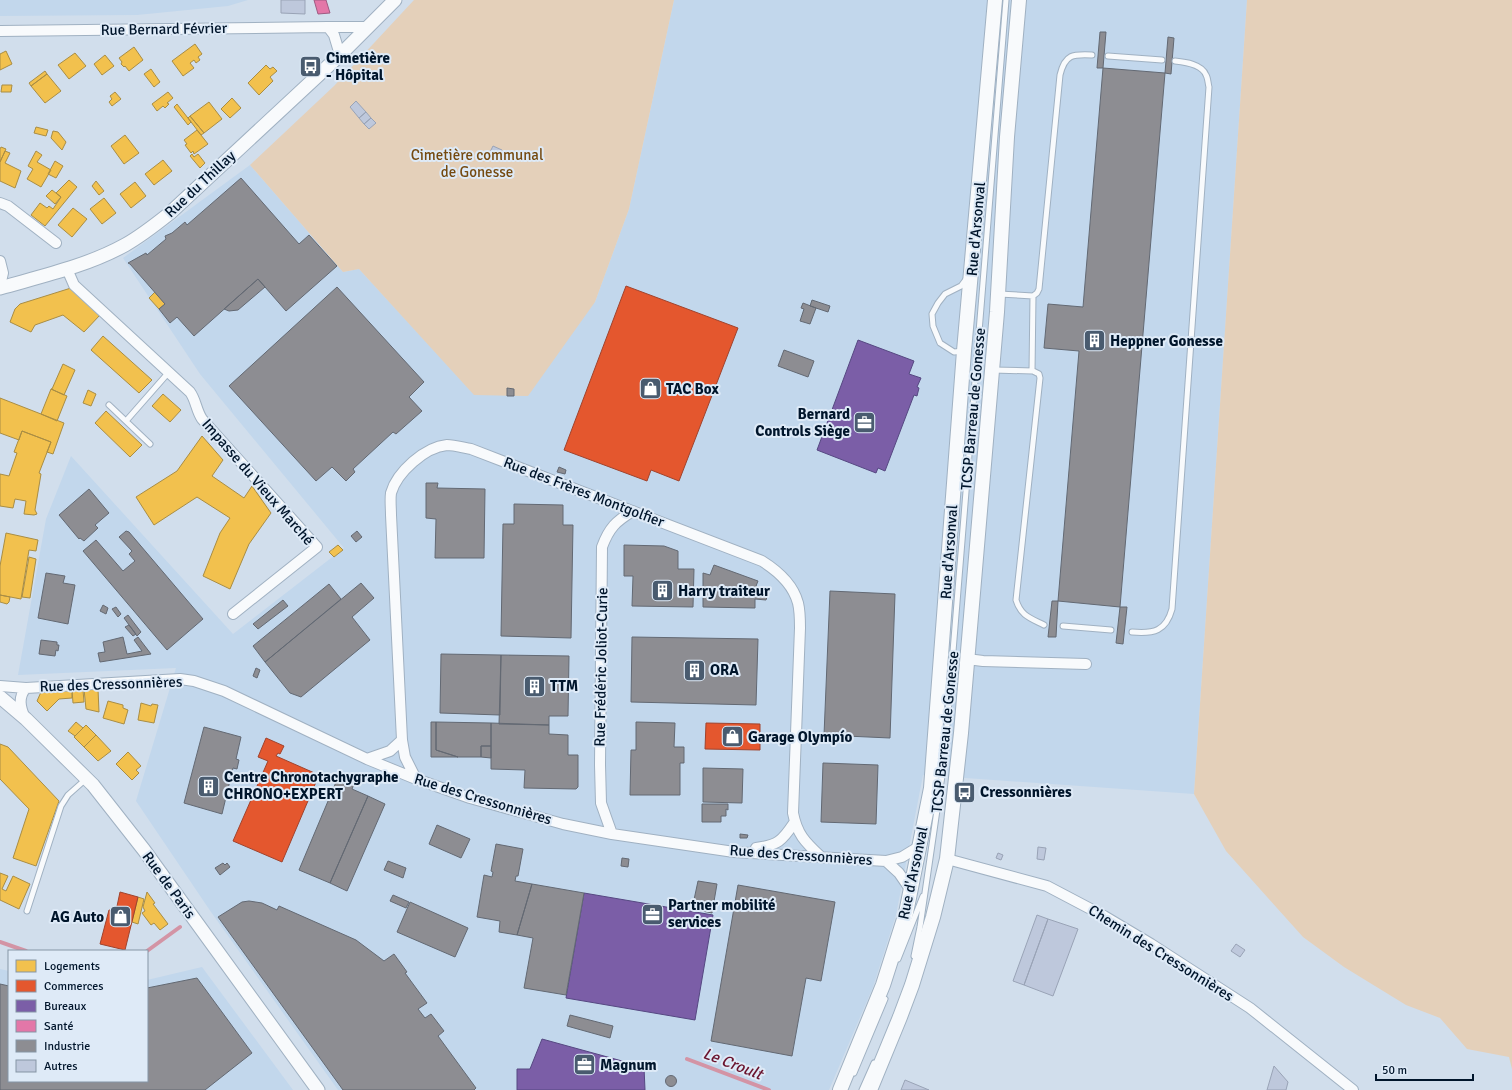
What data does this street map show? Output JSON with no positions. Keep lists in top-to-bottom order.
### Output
{
  "streets": {
    "main road": ["Rue d'Arsonval"],
    "street": [
      "Rue Bernard Février",
      "Rue du Thillay",
      "Impasse du Vieux Marché",
      "Rue des Frères Montgolfier",
      "Rue Frédéric Joliot-Curie",
      "Rue des Cressonnières",
      "Rue de Paris",
      "Chemin des Cressonnières"
    ],
    "lane": ["TCSP Barreau de Gonesse"]
  },
  "crossings": [
    ["Rue Bernard Février", "Rue du Thillay"],
    ["Rue du Thillay", "Impasse du Vieux Marché"],
    ["Rue d'Arsonval", "Rue des Cressonnières"],
    ["Rue d'Arsonval", "Chemin des Cressonnières"],
    ["Rue des Frères Montgolfier", "Rue Frédéric Joliot-Curie"],
    ["Rue des Frères Montgolfier", "Rue des Cressonnières"],
    ["Rue Frédéric Joliot-Curie", "Rue des Cressonnières"],
    ["Rue des Cressonnières", "Rue de Paris"]
  ],
  "water": ["Le Croult"],
  "parks": ["Cimetière communal de Gonesse"],
  "places": {
    "bus stop": ["Cimetière - Hôpital", "Cressonnières"],
    "building": [
      "Heppner Gonesse",
      "Harry traiteur",
      "ORA",
      "TTM",
      "Centre Chronotachygraphe CHRONO+EXPERT"
    ],
    "shop": ["TAC Box", "Garage Olympío", "AG Auto"],
    "office": ["Bernard Controls Siège", "Partner mobilité services", "Magnum"]
  },
  "legend": [
    "Logements",
    "Commerces",
    "Bureaux",
    "Santé",
    "Industrie",
    "Autres"
  ],
  "scale_bar": "50 m"
}
